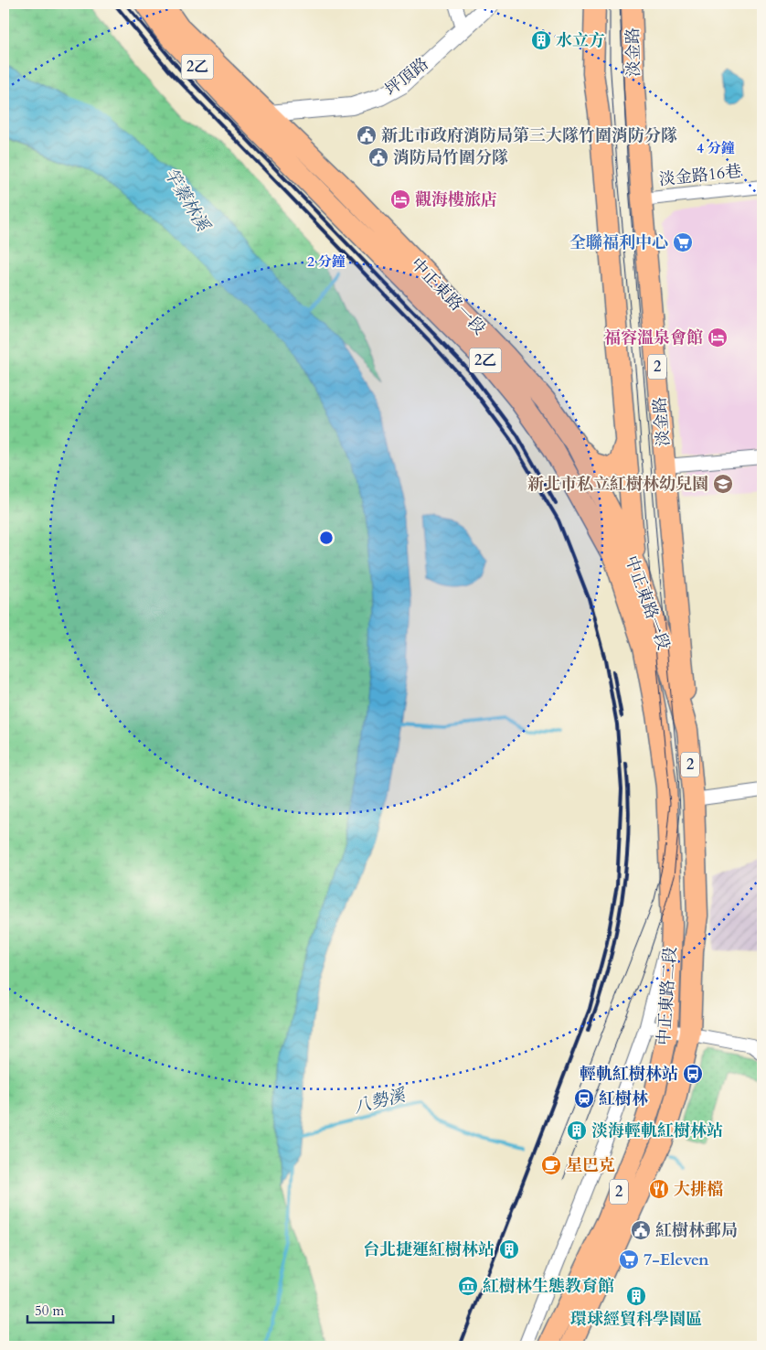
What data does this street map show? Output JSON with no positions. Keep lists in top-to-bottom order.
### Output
{
  "streets": {
    "main road": [
      "淡金路",
      "2乙",
      "中正東路一段",
      "2",
      "中正東路二段"
    ],
    "street": ["坪頂路", "淡金路16巷"]
  },
  "crossings": [
    ["淡金路", "淡金路16巷"],
    ["淡金路", "中正東路一段"],
    ["坪頂路", "中正東路一段"],
    ["中正東路一段", "2"],
    ["中正東路一段", "中正東路二段"]
  ],
  "water": ["竿蓁林溪", "八勢溪"],
  "places": {
    "building": [
      "水立方",
      "淡海輕軌紅樹林站",
      "台北捷運紅樹林站",
      "環球經貿科學園區"
    ],
    "public building": ["新北市政府消防局第三大隊竹圍消防分隊", "消防局竹圍分隊", "紅樹林郵局"],
    "hotel": ["觀海樓旅店", "福容溫泉會館"],
    "supermarket": ["全聯福利中心", "7-Eleven"],
    "school or university": ["新北市私立紅樹林幼兒園"],
    "bus stop": ["輕軌紅樹林站"],
    "station": ["紅樹林"],
    "cafe": ["星巴克"],
    "restaurant": ["大排檔"],
    "museum": ["紅樹林生態教育館"]
  },
  "scale_bar": "50 m",
  "rings": ["4 分鐘", "2 分鐘"]
}
